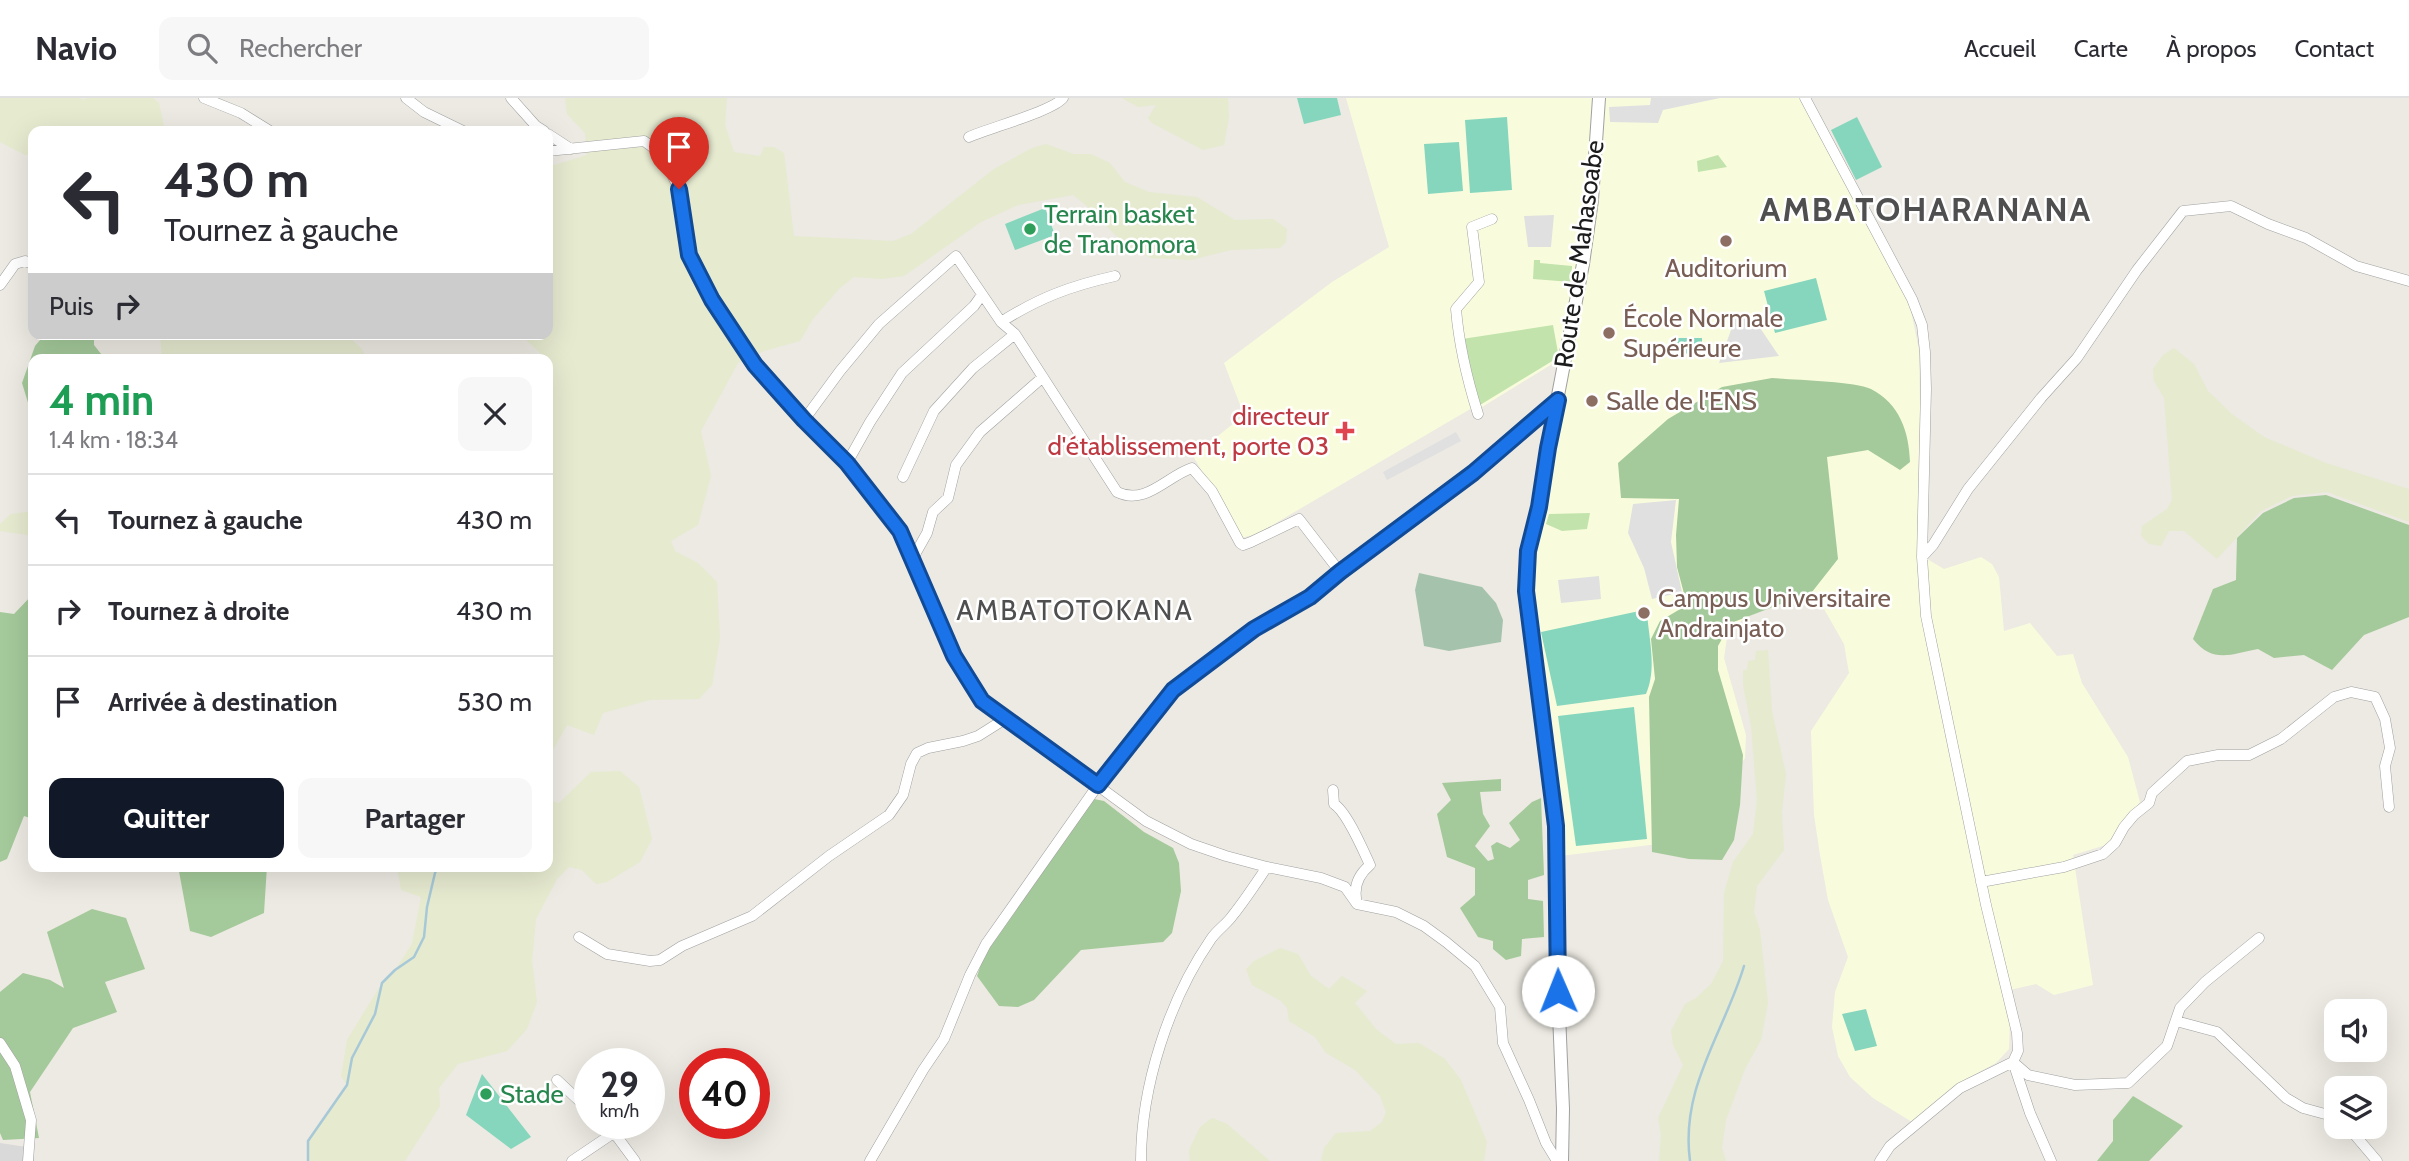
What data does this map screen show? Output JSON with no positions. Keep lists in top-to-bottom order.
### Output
{
  "streets": {
    "street": ["Route de Mahasoabe"]
  },
  "districts": ["AMBATOHARANANA", "AMBATOTOKANA"],
  "places": {
    "other": [
      "Terrain basket de Tranomora",
      "Auditorium",
      "École Normale Supérieure",
      "Salle de l'ENS",
      "Campus Universitaire Andrainjato",
      "Stade"
    ],
    "health": ["directeur d'établissement, porte 03"]
  },
  "page": {
    "header": "Navio",
    "search": "Rechercher",
    "nav": [
      "Accueil",
      "Carte",
      "À propos",
      "Contact"
    ],
    "turn": ["430 m", "Tournez à gauche"],
    "then": "Puis",
    "heading": ["4 min", "1.4 km · 18:34"],
    "list": [
      {
        "name": "Tournez à gauche",
        "value": "430 m"
      },
      {
        "name": "Tournez à droite",
        "value": "430 m"
      },
      {
        "name": "Arrivée à destination",
        "value": "530 m"
      }
    ],
    "buttons": ["Quitter", "Partager"],
    "speed": "29 km/h",
    "limit": "40"
  }
}
